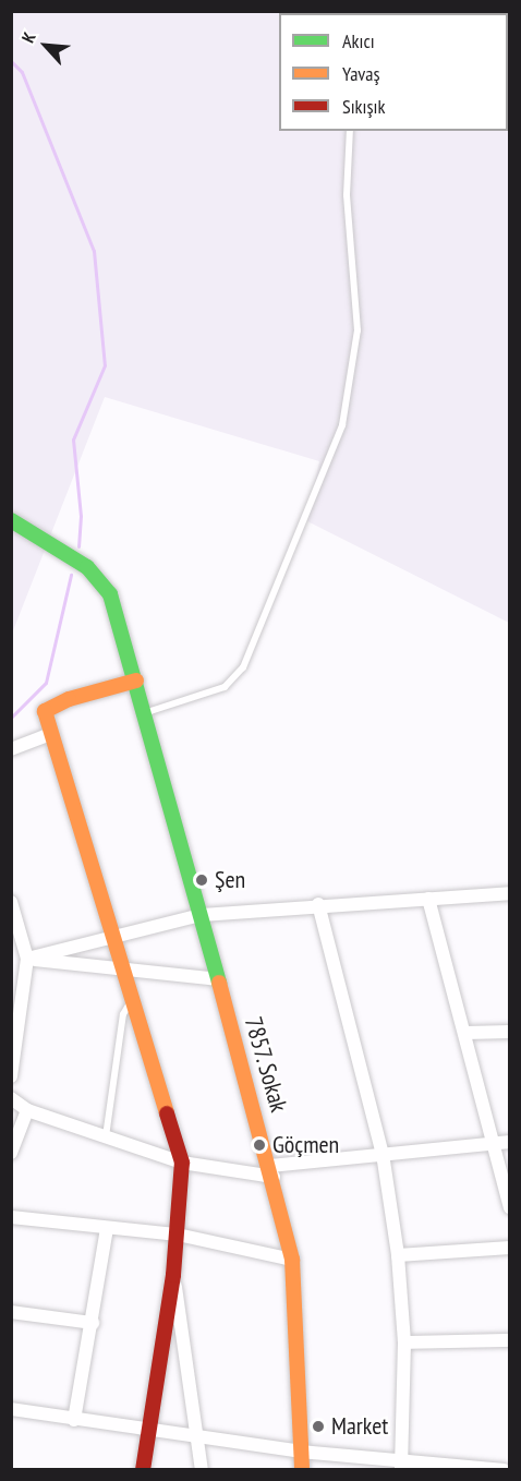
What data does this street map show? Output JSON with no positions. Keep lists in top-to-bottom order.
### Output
{
  "streets": {
    "street": ["7857. Sokak"]
  },
  "places": ["Şen", "Göçmen", "Market"],
  "legend": ["Akıcı", "Yavaş", "Sıkışık"],
  "north": "top left"
}
